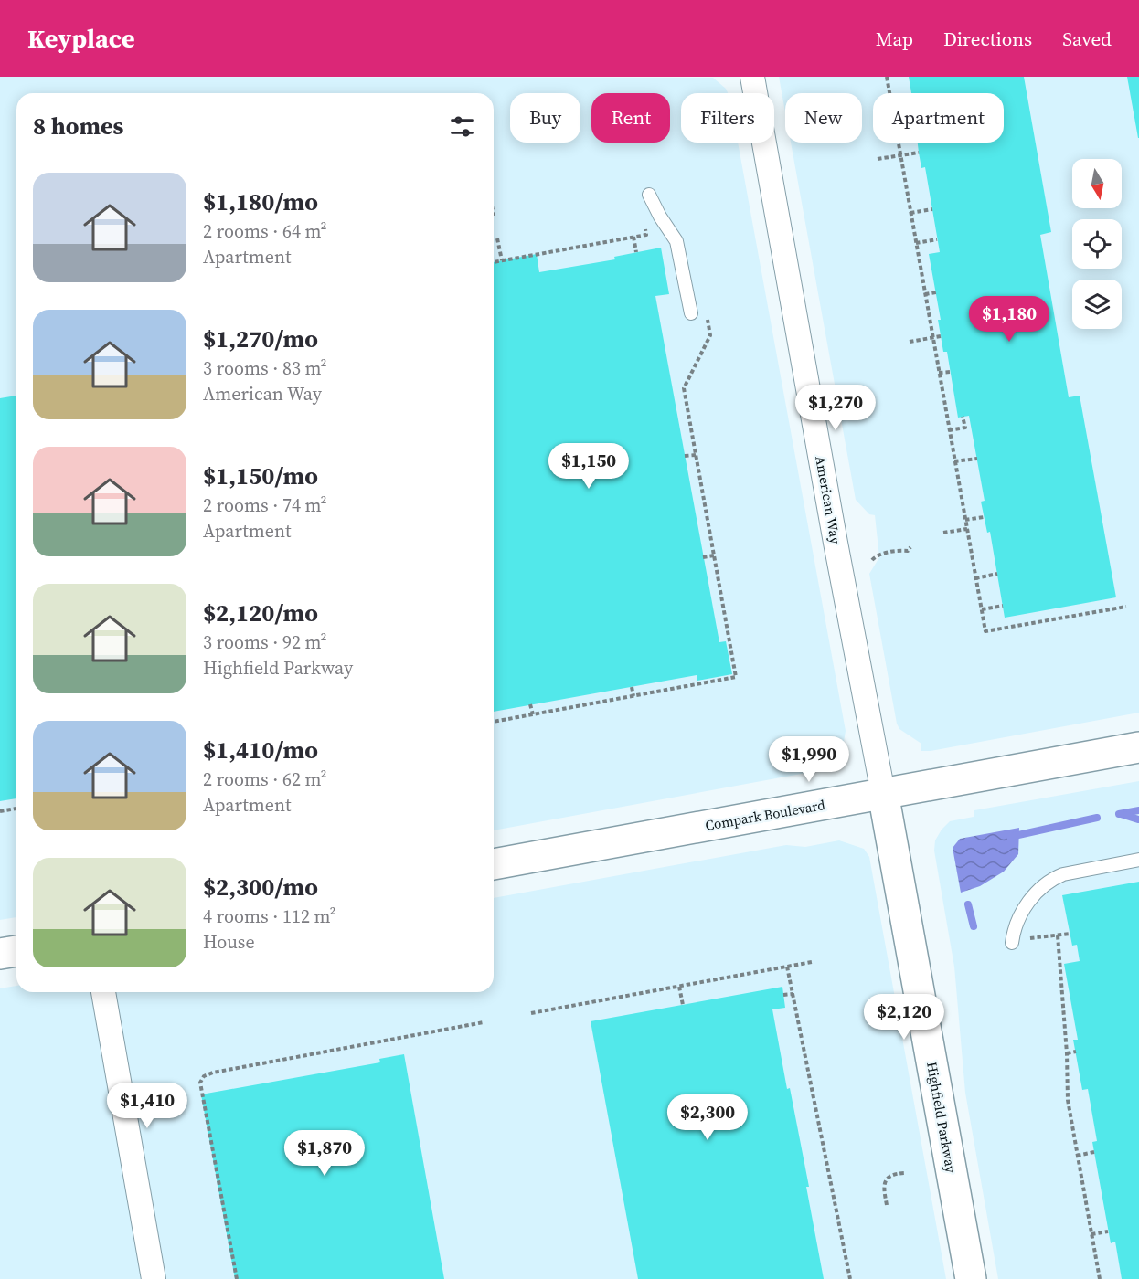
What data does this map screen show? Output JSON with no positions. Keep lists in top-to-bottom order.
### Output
{
  "streets": {
    "street": ["American Way", "Compark Boulevard", "Highfield Parkway"]
  },
  "crossings": [
    ["American Way", "Compark Boulevard"],
    ["American Way", "Highfield Parkway"],
    ["Compark Boulevard", "Highfield Parkway"]
  ],
  "north": "bottom",
  "page": {
    "header": "Keyplace",
    "nav": ["Map", "Directions", "Saved"],
    "chip": [
      "Buy",
      "Rent",
      "Filters",
      "New",
      "Apartment"
    ],
    "heading": "8 homes",
    "list": [
      {
        "name": "$1,180/mo",
        "note": "2 rooms · 64 m² · Apartment"
      },
      {
        "name": "$1,270/mo",
        "note": "3 rooms · 83 m² · American Way"
      },
      {
        "name": "$1,150/mo",
        "note": "2 rooms · 74 m² · Apartment"
      },
      {
        "name": "$2,120/mo",
        "note": "3 rooms · 92 m² · Highfield Parkway"
      },
      {
        "name": "$1,410/mo",
        "note": "2 rooms · 62 m² · Apartment"
      },
      {
        "name": "$2,300/mo",
        "note": "4 rooms · 112 m² · House"
      }
    ],
    "price": [
      "$1,180",
      "$1,270",
      "$1,150",
      "$1,990",
      "$2,120",
      "$1,410",
      "$2,300",
      "$1,870"
    ]
  }
}
